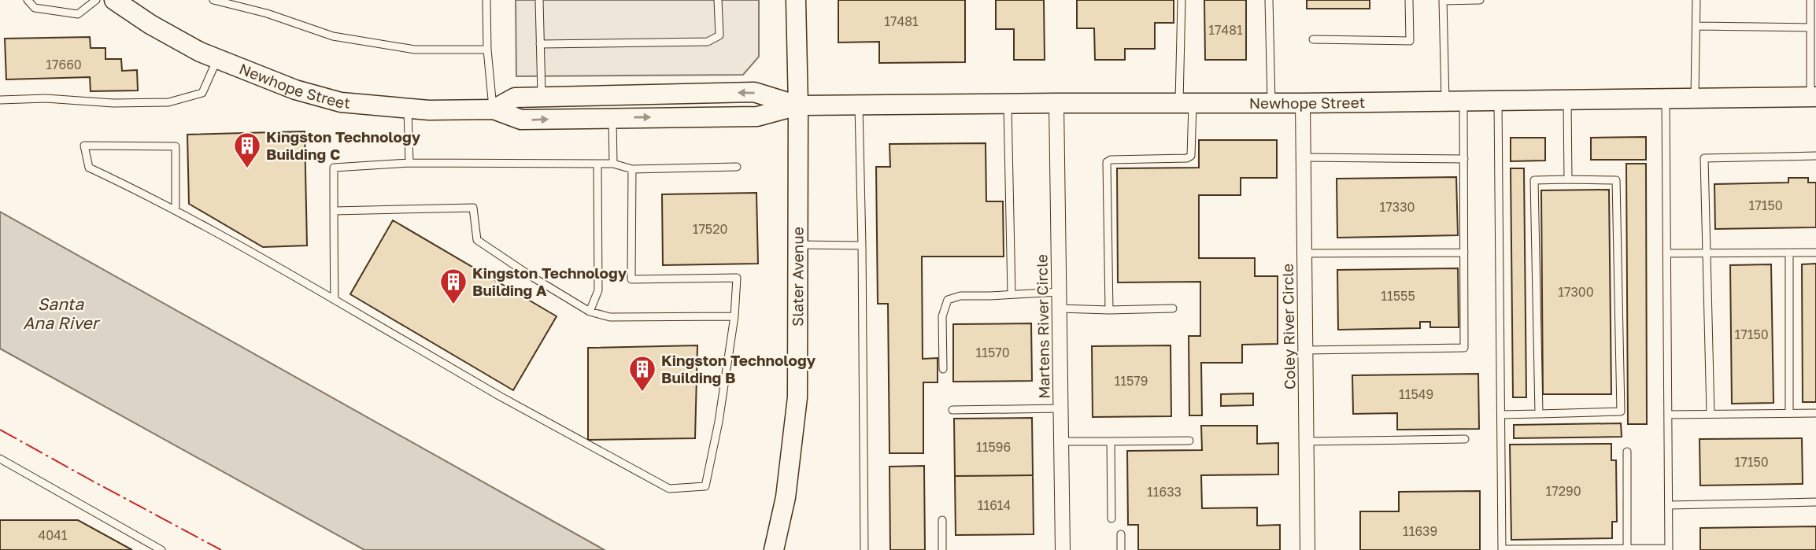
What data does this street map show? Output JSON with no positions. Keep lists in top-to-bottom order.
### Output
{
  "streets": {
    "street": [
      "Newhope Street",
      "Slater Avenue",
      "Martens River Circle",
      "Coley River Circle"
    ]
  },
  "crossings": [
    ["Newhope Street", "Slater Avenue"],
    ["Newhope Street", "Martens River Circle"],
    ["Newhope Street", "Coley River Circle"]
  ],
  "water": ["Santa Ana River"],
  "places": {
    "building": ["Kingston Technology Building C", "Kingston Technology Building A", "Kingston Technology Building B"]
  },
  "house_numbers": [
    "17481",
    "17481",
    "17660",
    "17150",
    "17330",
    "17520",
    "17300",
    "11555",
    "17150",
    "11570",
    "11579",
    "11549",
    "11596",
    "17150",
    "17290",
    "11633",
    "11614",
    "11639",
    "4041"
  ]
}
